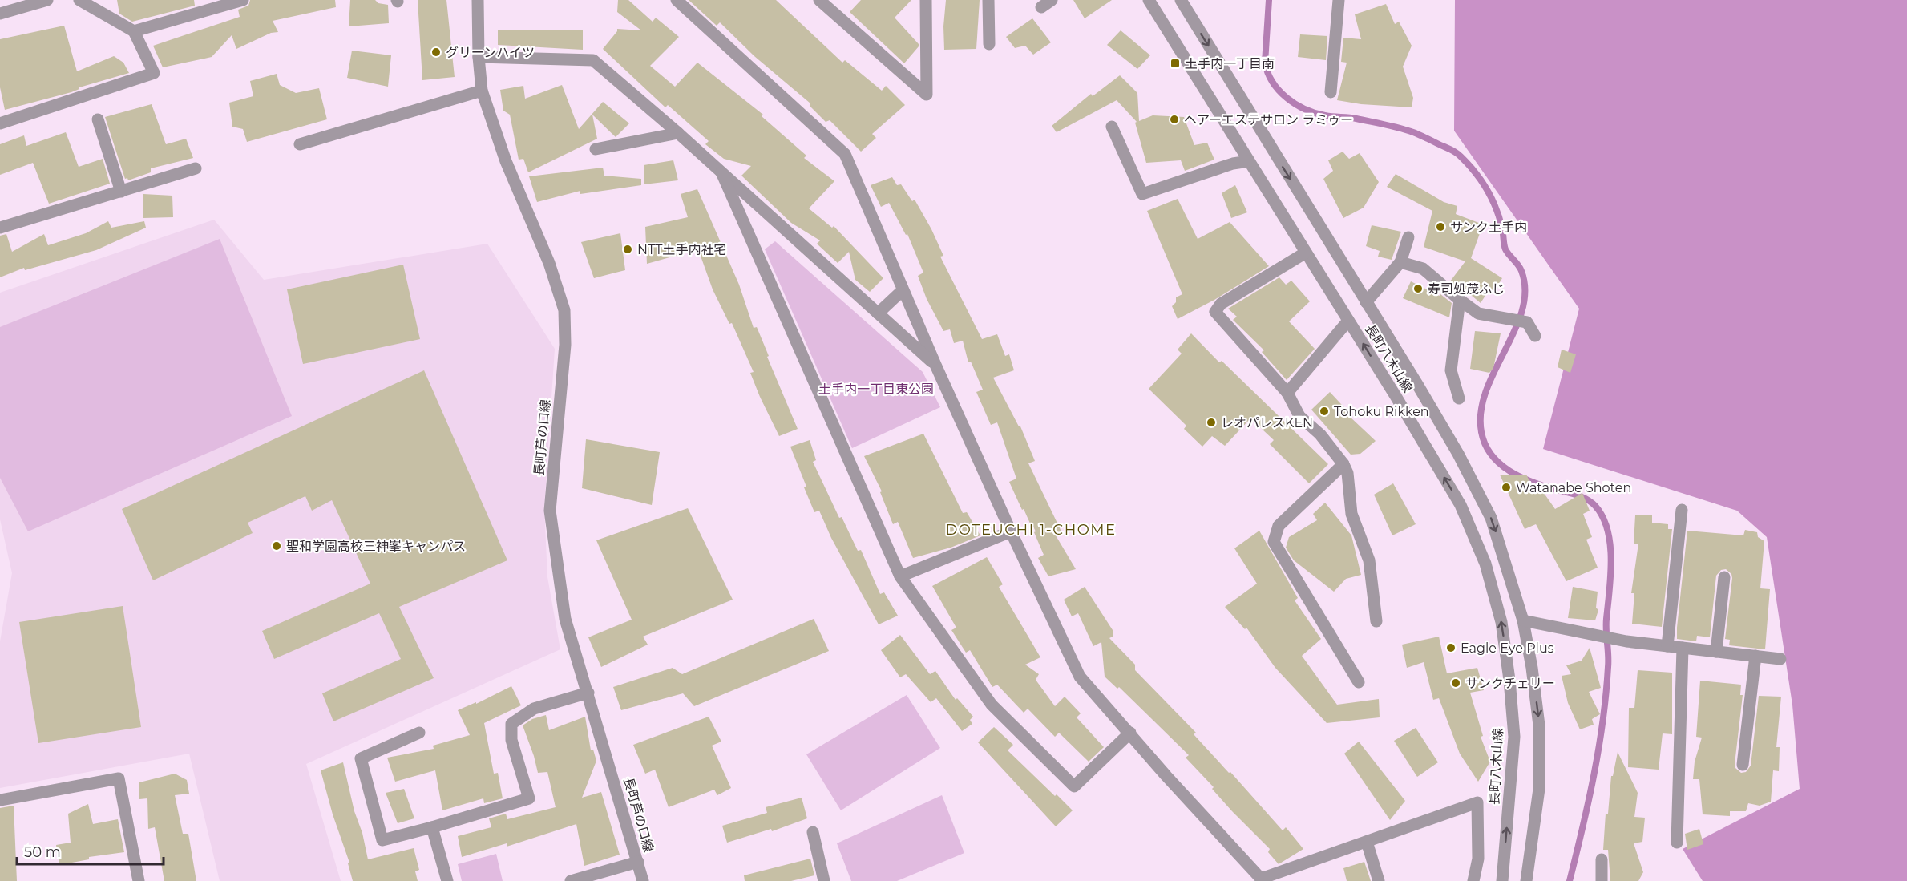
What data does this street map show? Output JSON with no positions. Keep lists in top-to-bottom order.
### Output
{
  "streets": {
    "street": ["長町八木山線", "長町芦の口線"]
  },
  "districts": ["DOTEUCHI 1-CHOME"],
  "parks": ["土手内一丁目東公園"],
  "places": {
    "other": [
      "グリーンハイツ",
      "ヘアーエステサロン ラミゥー",
      "サンク土手内",
      "NTT土手内社宅",
      "寿司処茂ふじ",
      "Tohoku Rikken",
      "レオパレスKEN",
      "Watanabe Shōten",
      "聖和学園高校三神峯キャンパス",
      "Eagle Eye Plus",
      "サンクチェリー"
    ],
    "transit": ["土手内一丁目南"]
  },
  "scale_bar": "50 m"
}
